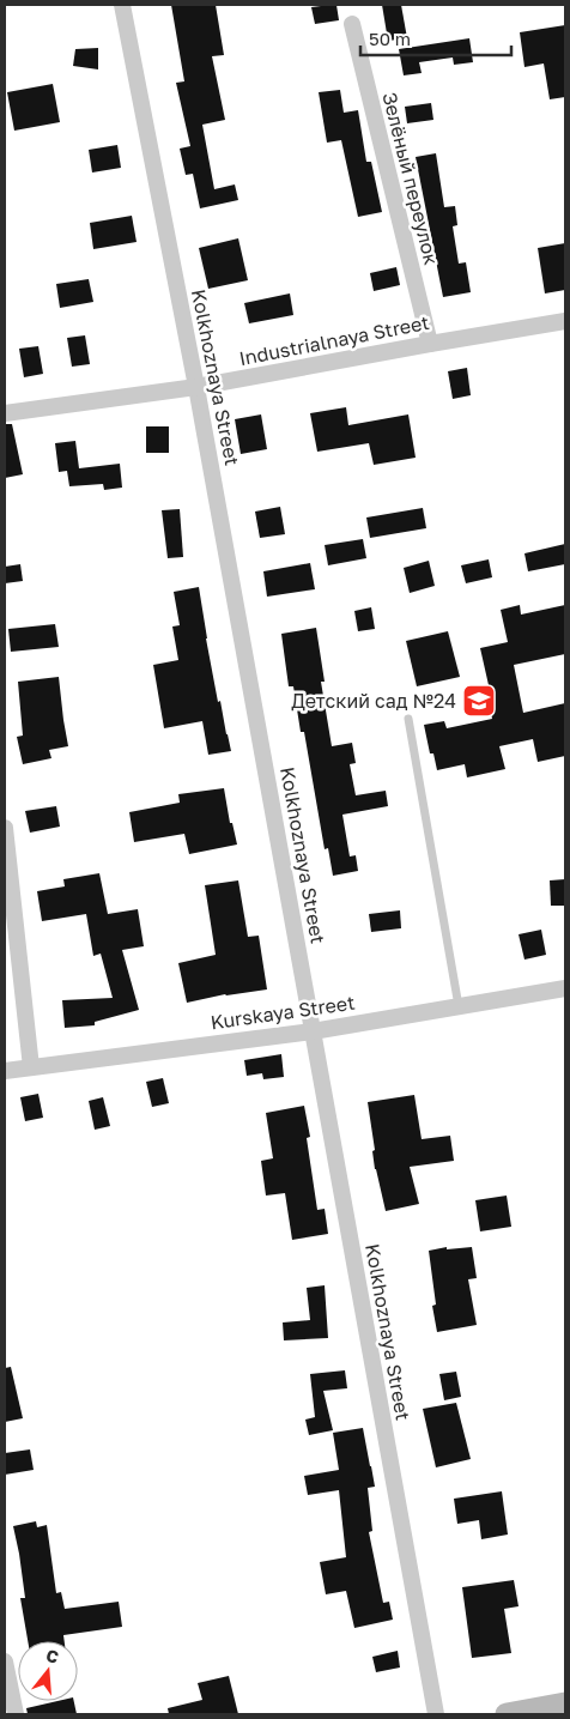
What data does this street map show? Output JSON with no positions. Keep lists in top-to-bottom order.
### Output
{
  "streets": {
    "street": [
      "Зелёный переулок",
      "Industrialnaya Street",
      "Kolkhoznaya Street",
      "Kurskaya Street"
    ]
  },
  "crossings": [
    ["Зелёный переулок", "Industrialnaya Street"],
    ["Industrialnaya Street", "Kolkhoznaya Street"],
    ["Kolkhoznaya Street", "Kurskaya Street"]
  ],
  "places": {
    "school or university": ["Детский сад №24"]
  },
  "scale_bar": "50 m",
  "north": "top"
}
